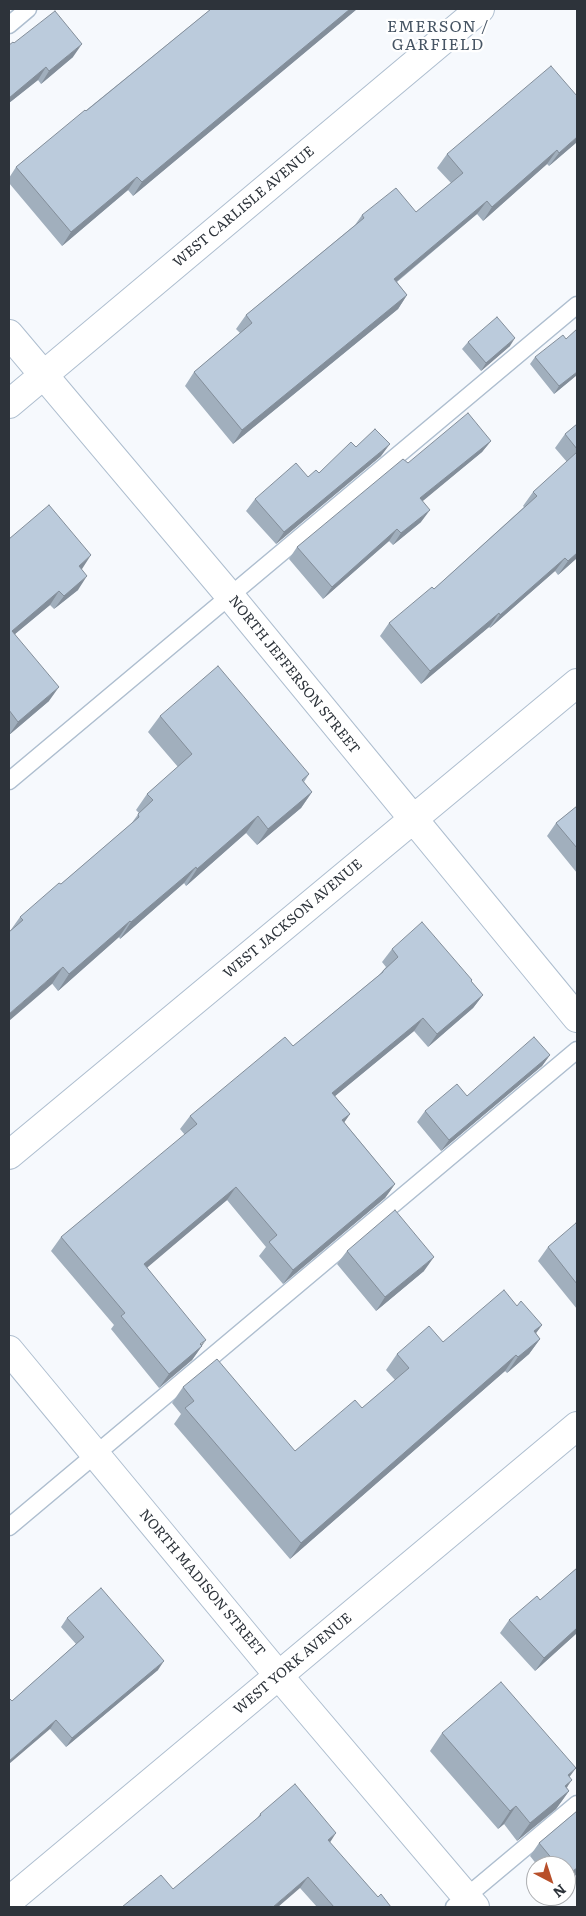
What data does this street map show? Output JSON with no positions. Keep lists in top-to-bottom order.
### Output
{
  "streets": {
    "street": [
      "WEST CARLISLE AVENUE",
      "NORTH JEFFERSON STREET",
      "WEST JACKSON AVENUE",
      "NORTH MADISON STREET",
      "WEST YORK AVENUE"
    ]
  },
  "crossings": [
    ["WEST CARLISLE AVENUE", "NORTH JEFFERSON STREET"],
    ["NORTH JEFFERSON STREET", "WEST JACKSON AVENUE"],
    ["NORTH MADISON STREET", "WEST YORK AVENUE"]
  ],
  "districts": ["EMERSON / GARFIELD"],
  "north": "bottom right"
}
